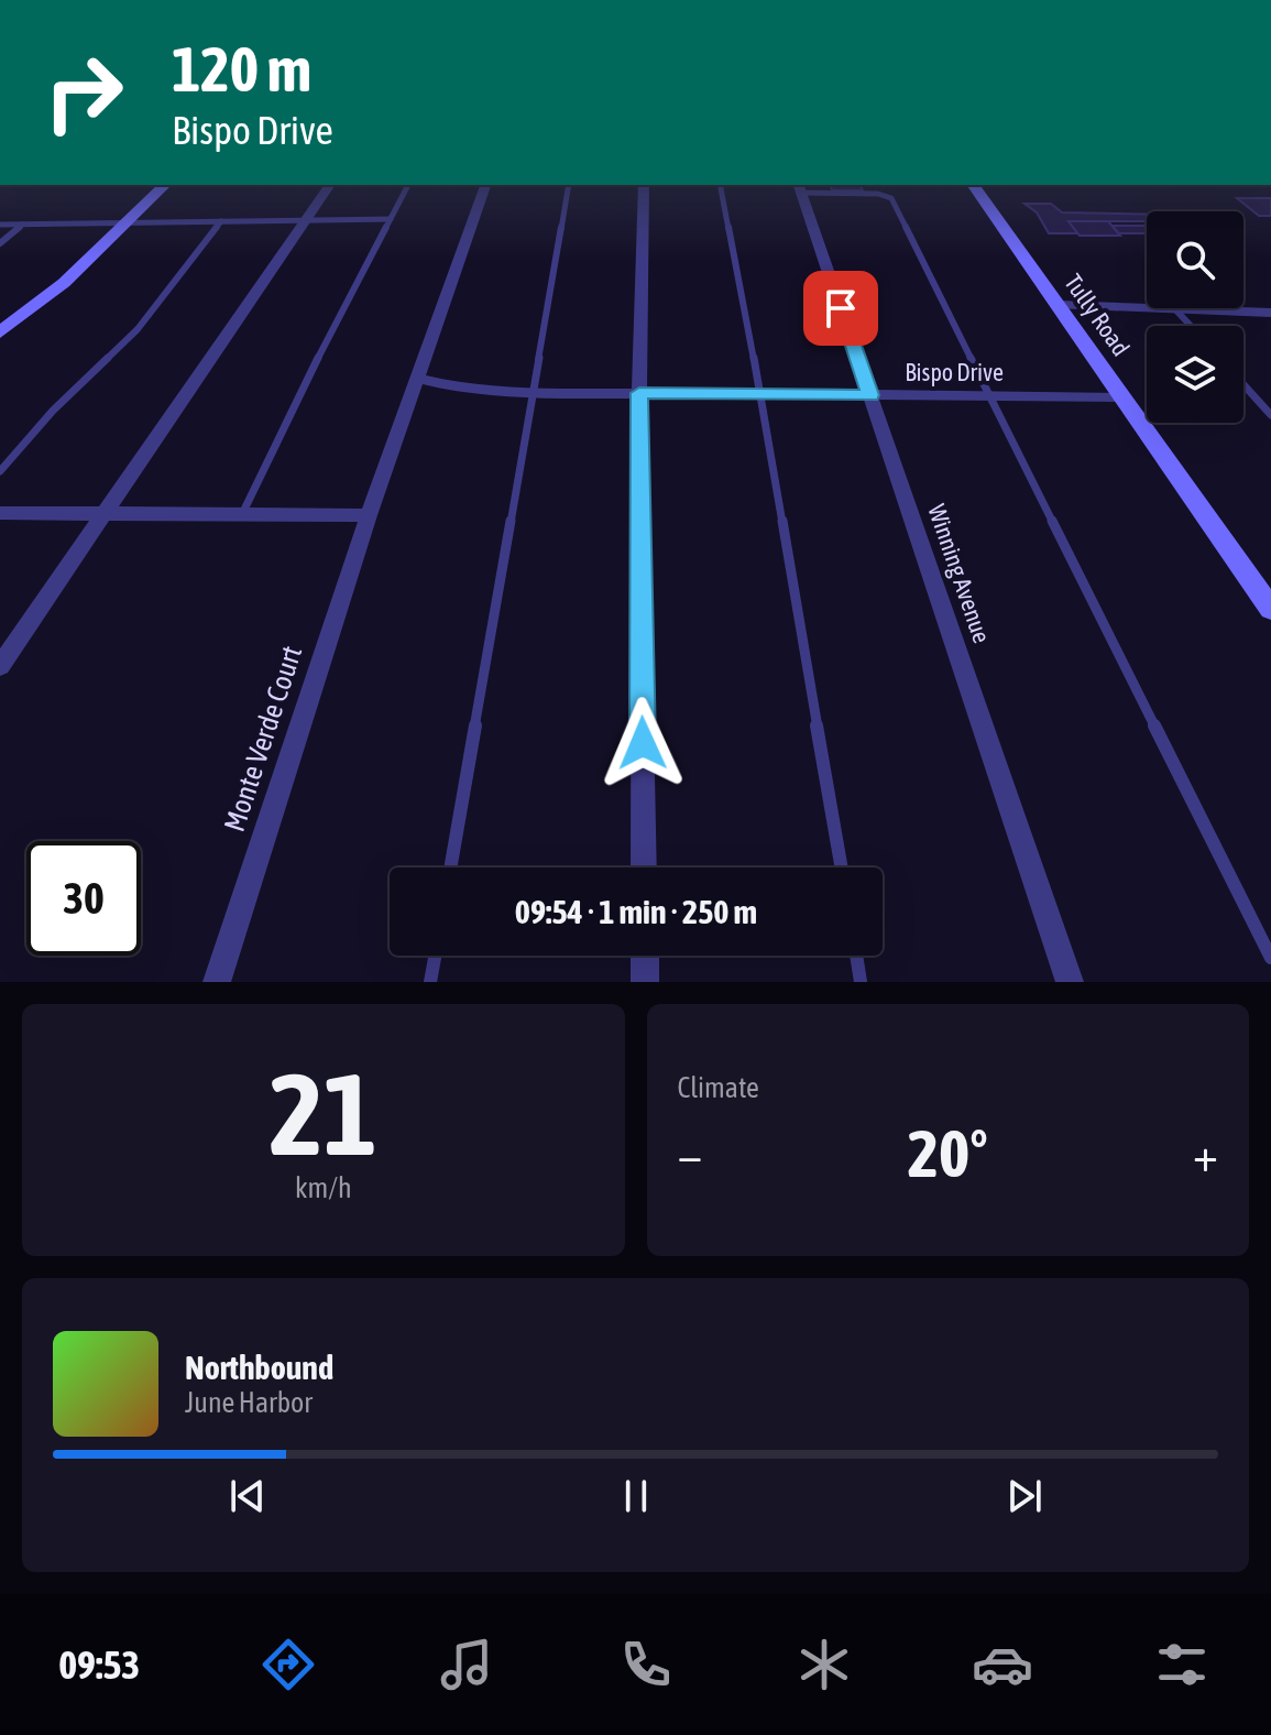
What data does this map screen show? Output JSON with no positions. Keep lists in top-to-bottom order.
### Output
{
  "streets": {
    "main road": ["Tully Road"],
    "street": ["Bispo Drive", "Winning Avenue", "Monte Verde Court"]
  },
  "crossings": [
    ["Tully Road", "Bispo Drive"],
    ["Bispo Drive", "Winning Avenue"],
    ["Bispo Drive", "Monte Verde Court"]
  ],
  "page": {
    "turn": ["120 m", "Bispo Drive"],
    "limit": "30",
    "trip": "09:54 · 1 min · 250 m",
    "tile": [
      ["21", "km/h"],
      "Climate"
    ],
    "heat": ["−", "20°", "+"],
    "song": ["Northbound", "June Harbor"],
    "tabs": "09:53"
  }
}
